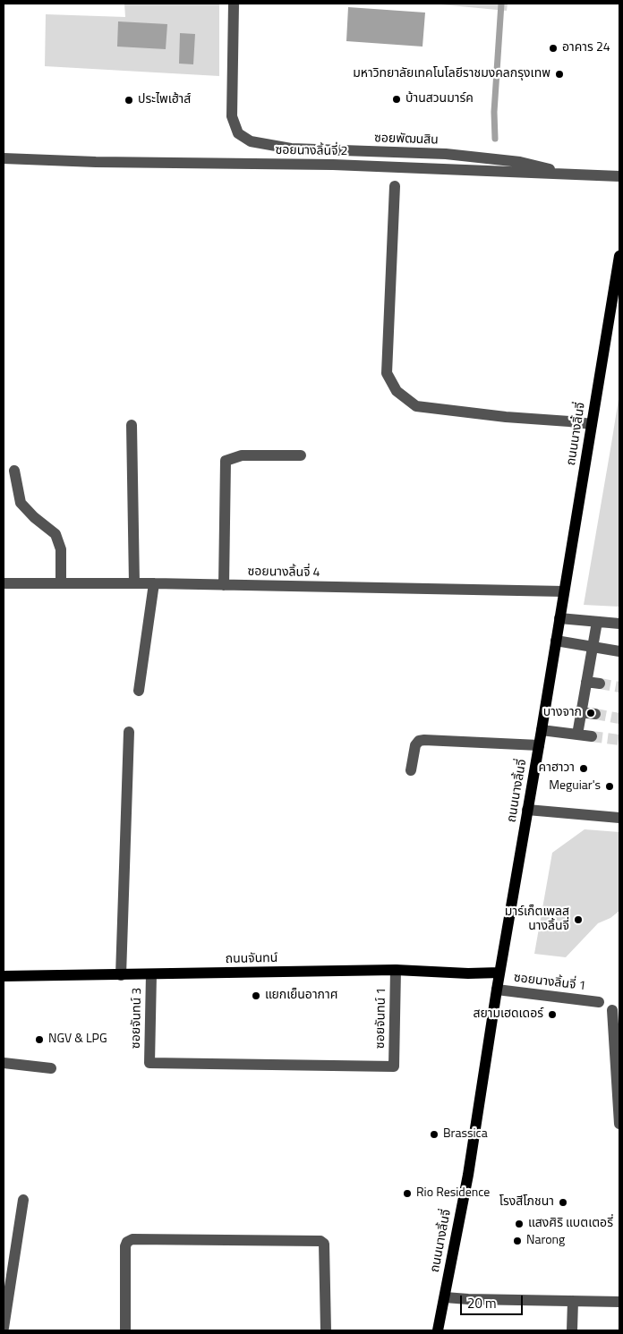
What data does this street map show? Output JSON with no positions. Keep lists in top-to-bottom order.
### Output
{
  "streets": {
    "main road": ["ถนนนางลิ้นจี่", "ถนนจันทน์"],
    "street": [
      "ซอยพัฒนสิน",
      "ซอยนางลิ้นจี่ 2",
      "ซอยนางลิ้นจี่ 4",
      "ซอยนางลิ้นจี่ 1",
      "ซอยจันทน์ 3",
      "ซอยจันทน์ 1"
    ]
  },
  "crossings": [
    ["ซอยพัฒนสิน", "ซอยนางลิ้นจี่ 2"],
    ["ถนนนางลิ้นจี่", "ซอยนางลิ้นจี่ 4"],
    ["ถนนนางลิ้นจี่", "ถนนจันทน์"],
    ["ถนนนางลิ้นจี่", "ซอยนางลิ้นจี่ 1"],
    ["ถนนจันทน์", "ซอยจันทน์ 3"],
    ["ถนนจันทน์", "ซอยจันทน์ 1"],
    ["ซอยจันทน์ 3", "ซอยจันทน์ 1"]
  ],
  "places": [
    "อาคาร 24",
    "มหาวิทยาลัยเทคโนโลยีราชมงคลกรุงเทพ",
    "บ้านสวนมาร์ค",
    "ประไพเฮ้าส์",
    "บางจาก",
    "คาฮาวา",
    "Meguiar's",
    "มาร์เก็ตเพลส นางลิ้นจี่",
    "แยกเย็นอากาศ",
    "สยามเฮดเดอร์",
    "NGV & LPG",
    "Brassica",
    "Rio Residence",
    "โรงสีโภชนา",
    "แสงศิริ แบตเตอรี่",
    "Narong"
  ],
  "scale_bar": "20 m"
}
